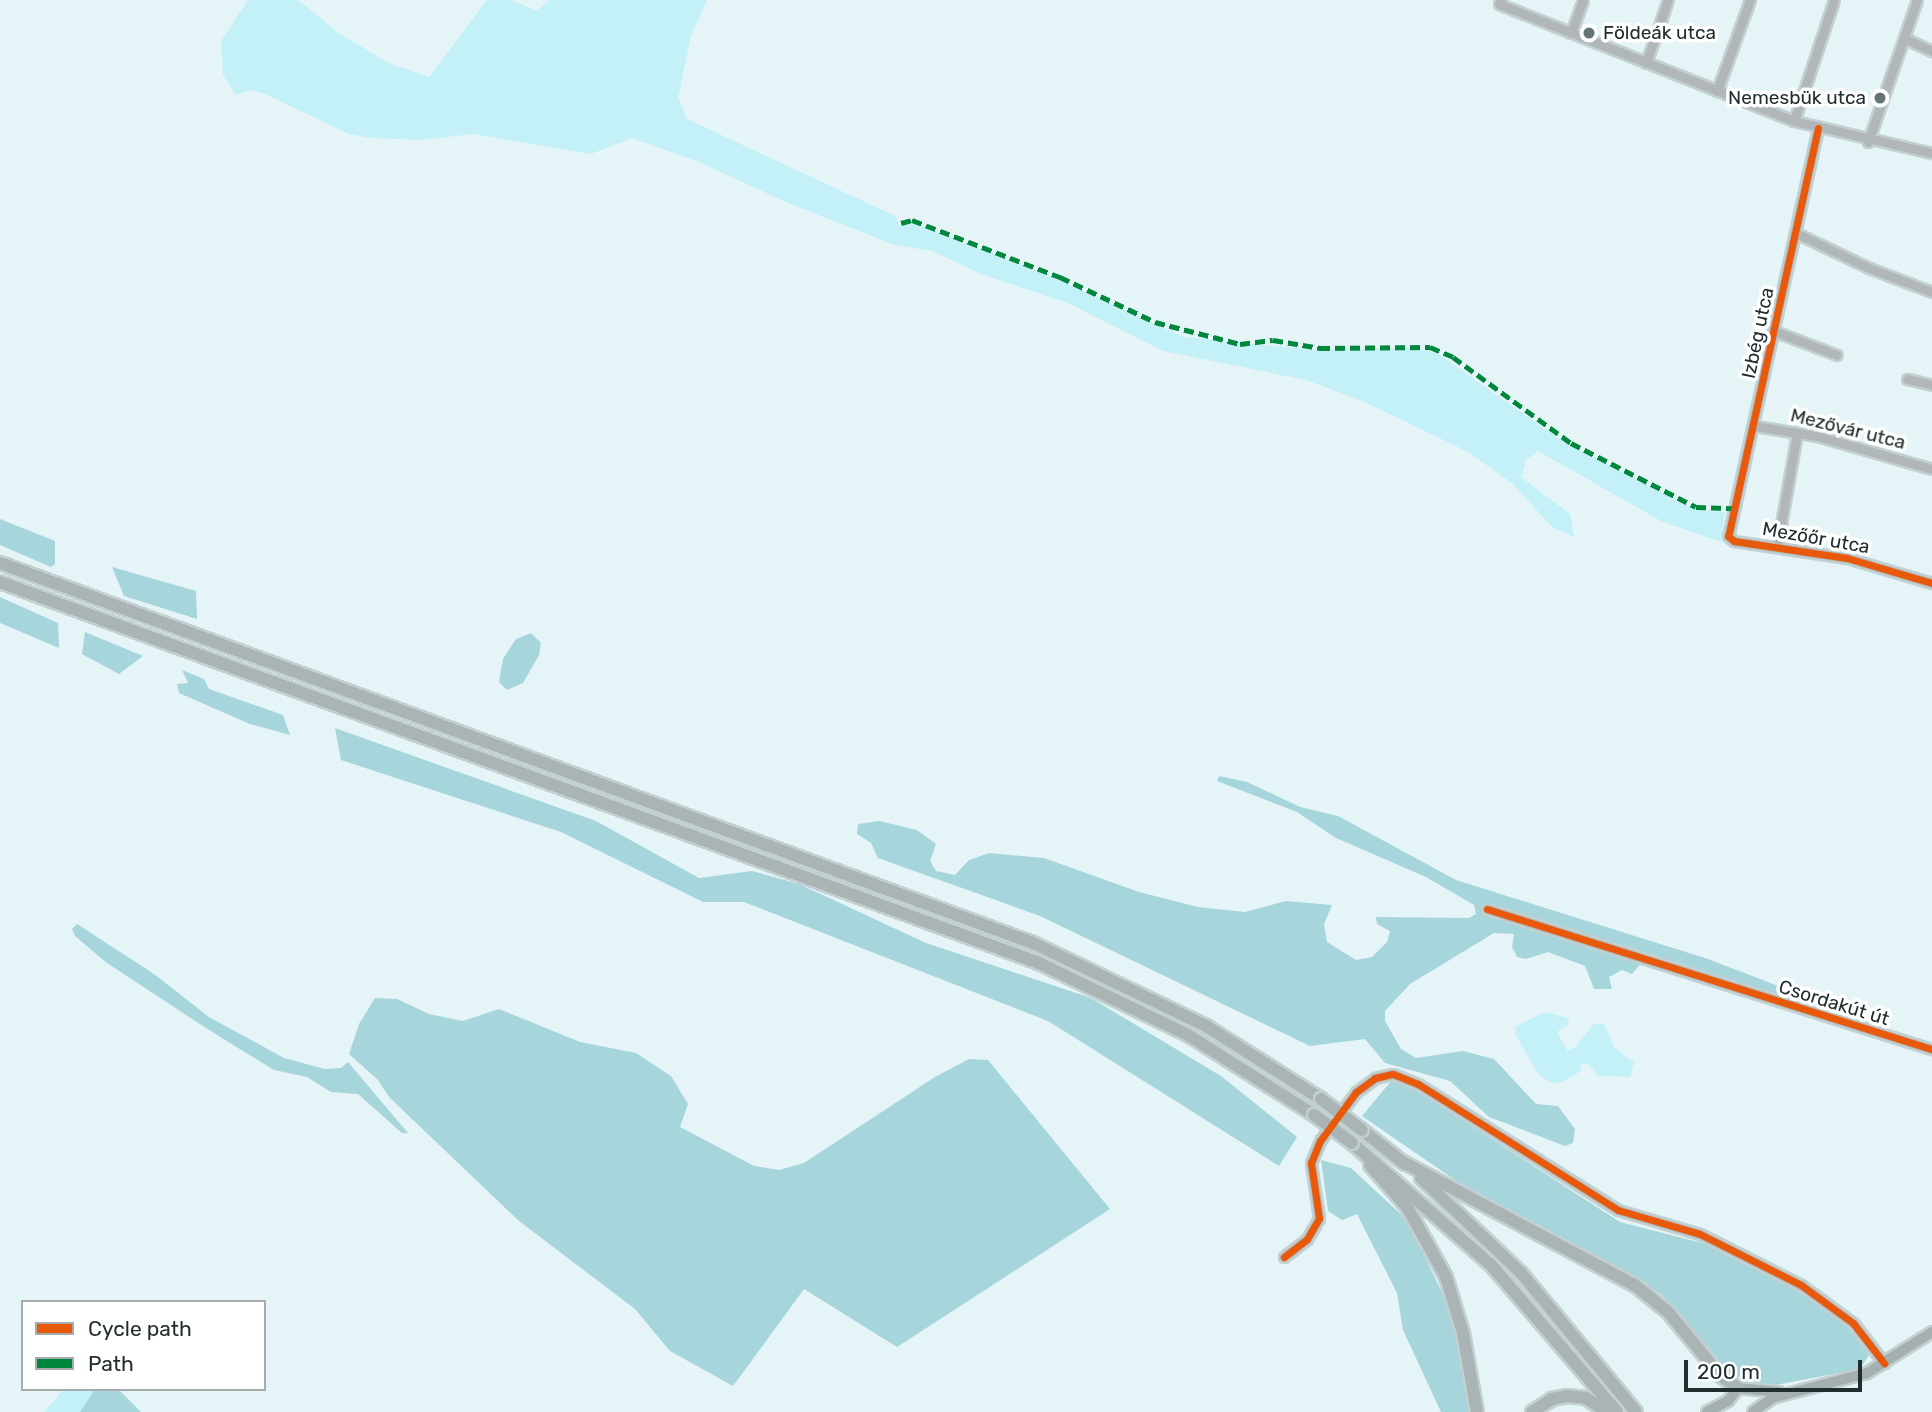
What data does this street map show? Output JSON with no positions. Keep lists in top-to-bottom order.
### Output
{
  "streets": {
    "street": [
      "Izbég utca",
      "Mezővár utca",
      "Mezőőr utca",
      "Csordakút út"
    ]
  },
  "crossings": [
    ["Izbég utca", "Mezővár utca"],
    ["Izbég utca", "Mezőőr utca"]
  ],
  "places": ["Földeák utca", "Nemesbük utca"],
  "legend": ["Cycle path", "Path"],
  "scale_bar": "200 m"
}
